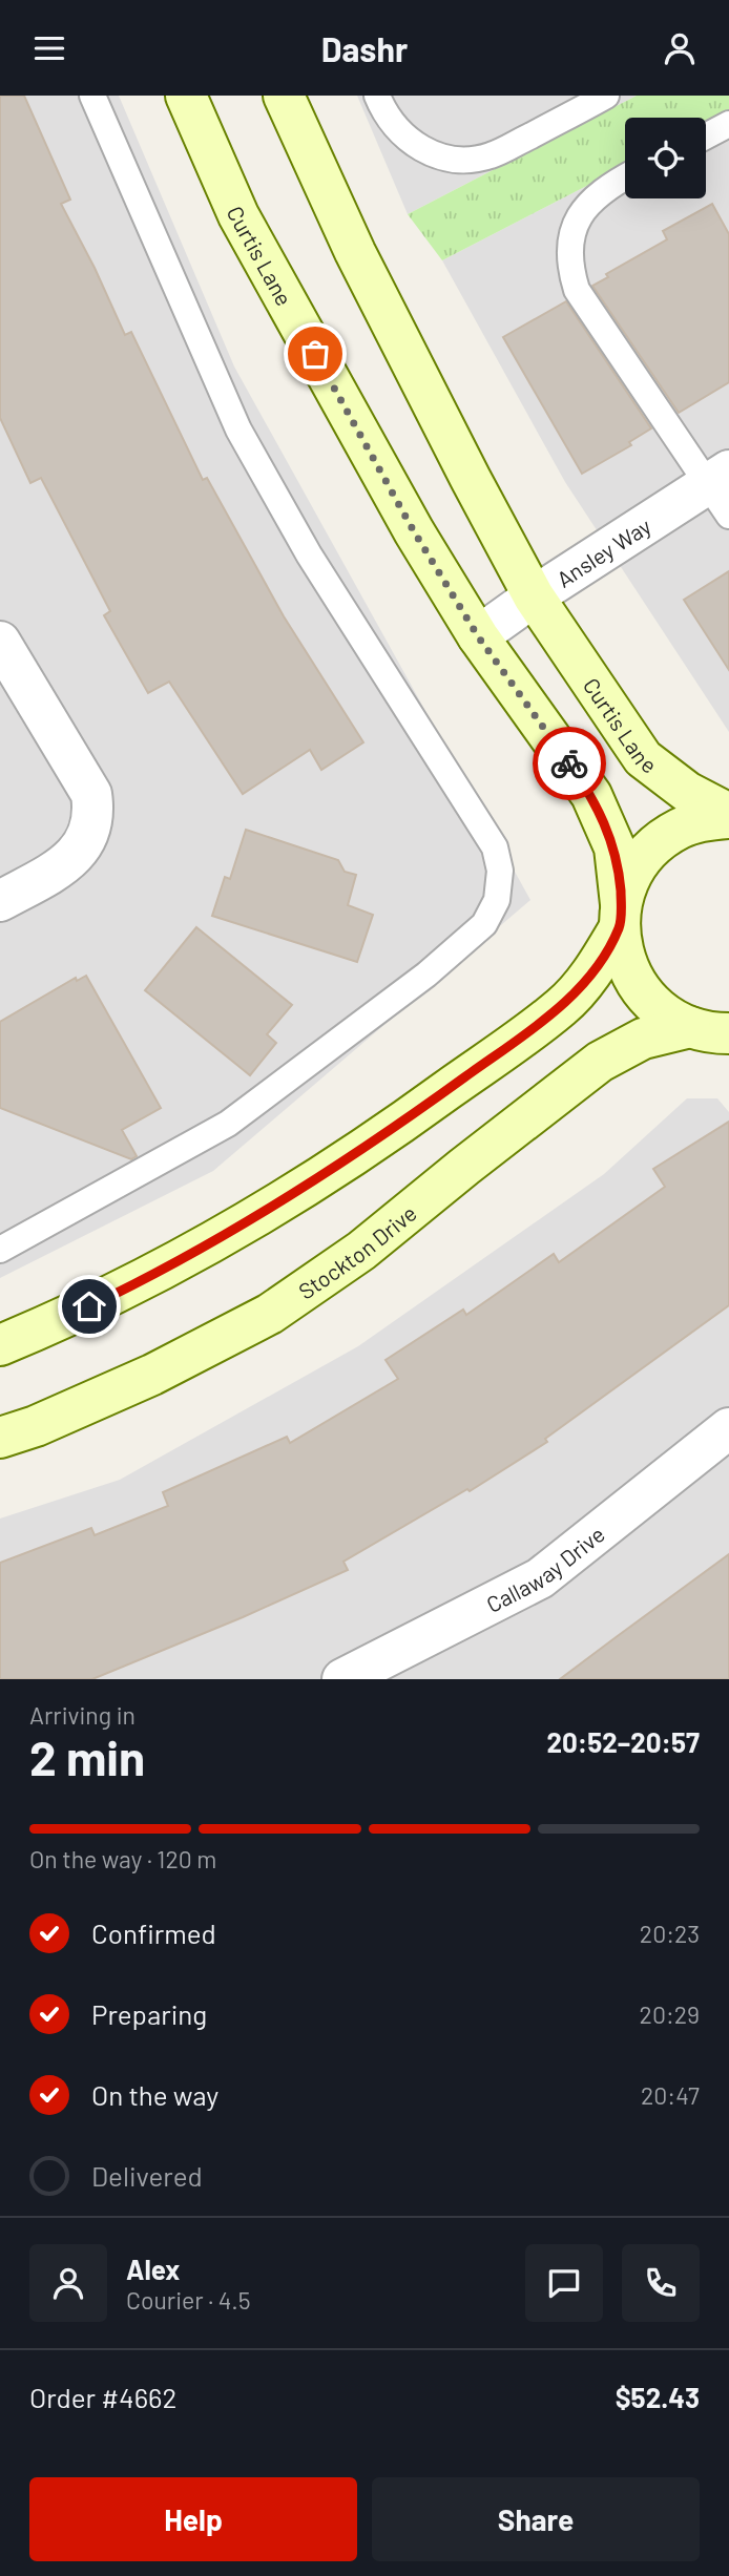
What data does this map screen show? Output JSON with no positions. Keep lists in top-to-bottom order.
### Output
{
  "streets": {
    "street": [
      "Curtis Lane",
      "Ansley Way",
      "Stockton Drive",
      "Callaway Drive"
    ]
  },
  "crossings": [
    ["Curtis Lane", "Ansley Way"],
    ["Curtis Lane", "Stockton Drive"]
  ],
  "page": {
    "header": "Dashr",
    "heading": ["2 min", "Arriving in", "20:52–20:57"],
    "panel": [
      "Alex",
      "Courier · 4.5",
      "Order #4662",
      "$52.43"
    ],
    "bar": "On the way · 120 m",
    "list": [
      ["Confirmed", "20:23"],
      ["Preparing", "20:29"],
      ["On the way", "20:47"],
      "Delivered"
    ],
    "buttons": ["Help", "Share"]
  }
}
